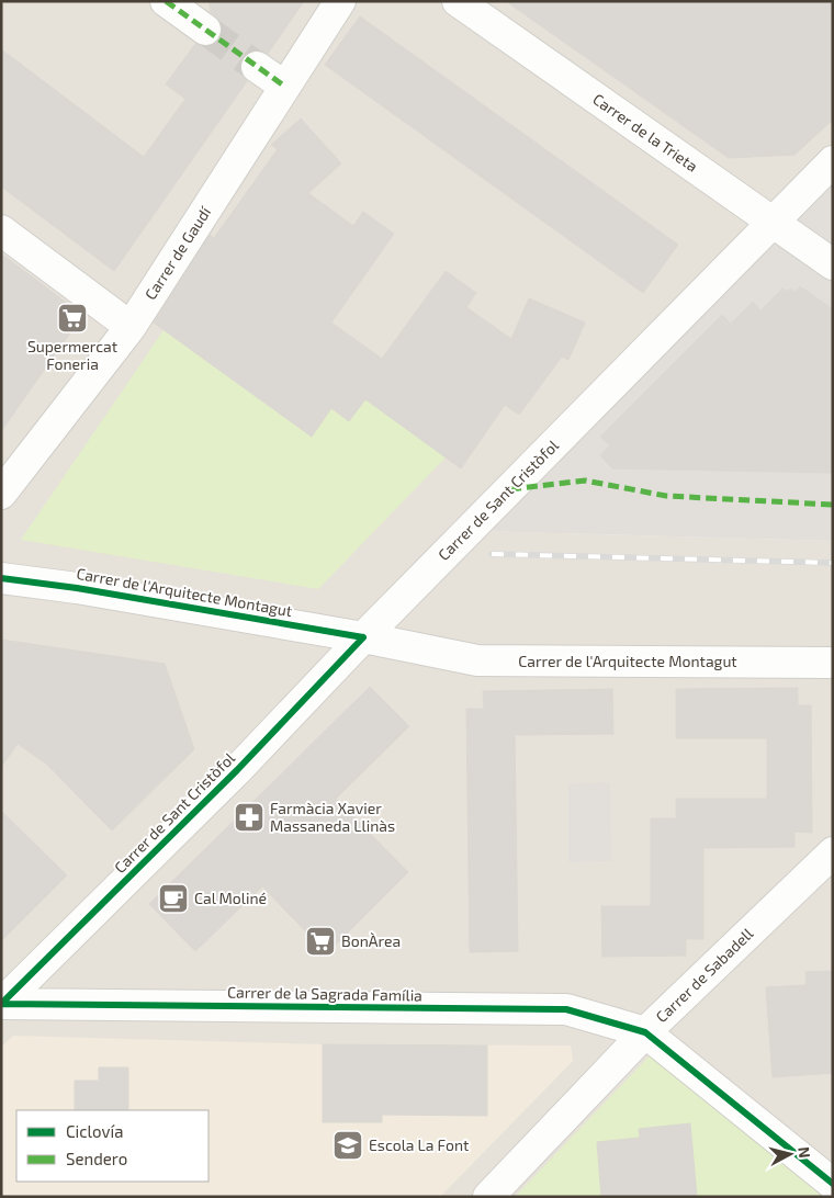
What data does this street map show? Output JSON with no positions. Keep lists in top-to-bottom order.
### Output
{
  "streets": {
    "street": [
      "Carrer de la Trieta",
      "Carrer de Gaudí",
      "Carrer de Sant Cristòfol",
      "Carrer de l'Arquitecte Montagut",
      "Carrer de Sabadell",
      "Carrer de la Sagrada Família"
    ]
  },
  "crossings": [
    ["Carrer de la Trieta", "Carrer de Sant Cristòfol"],
    ["Carrer de Sant Cristòfol", "Carrer de l'Arquitecte Montagut"],
    ["Carrer de Sant Cristòfol", "Carrer de la Sagrada Família"],
    ["Carrer de Sabadell", "Carrer de la Sagrada Família"]
  ],
  "places": {
    "supermarket": ["Supermercat Foneria", "BonÀrea"],
    "pharmacy": ["Farmàcia Xavier Massaneda Llinàs"],
    "cafe": ["Cal Moliné"],
    "school or university": ["Escola La Font"]
  },
  "legend": ["Ciclovía", "Sendero"],
  "north": "right"
}
